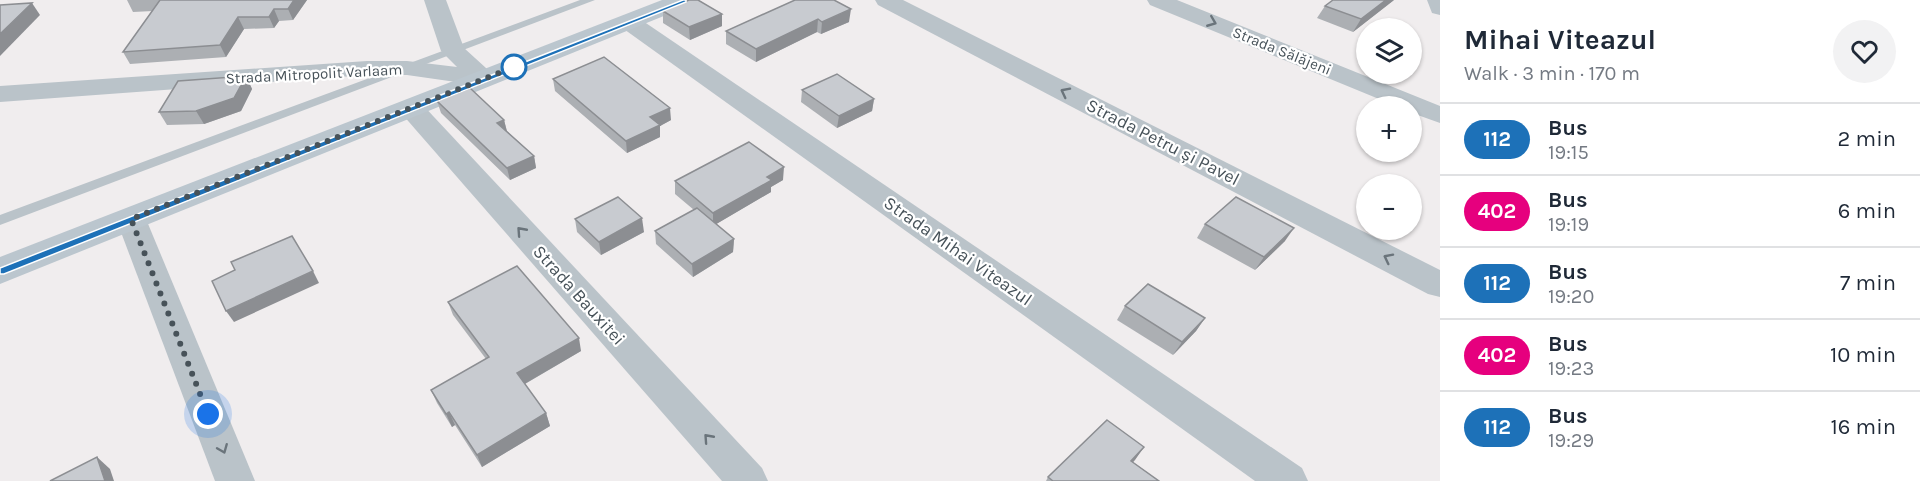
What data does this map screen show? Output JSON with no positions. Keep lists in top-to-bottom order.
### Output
{
  "streets": {
    "street": [
      "Strada Sălăjeni",
      "Strada Mitropolit Varlaam",
      "Strada Petru și Pavel",
      "Strada Mihai Viteazul",
      "Strada Bauxitei"
    ]
  },
  "one_way": ["Strada Sălăjeni", "Strada Petru și Pavel", "Strada Bauxitei"],
  "lines": ["bus line 112"],
  "page": {
    "heading": ["Mihai Viteazul", "Walk · 3 min · 170 m"],
    "map_buttons": ["+", "−"],
    "list": [
      {
        "mark": "112",
        "name": "Bus",
        "note": "19:15",
        "value": "2 min"
      },
      {
        "mark": "402",
        "name": "Bus",
        "note": "19:19",
        "value": "6 min"
      },
      {
        "mark": "112",
        "name": "Bus",
        "note": "19:20",
        "value": "7 min"
      },
      {
        "mark": "402",
        "name": "Bus",
        "note": "19:23",
        "value": "10 min"
      },
      {
        "mark": "112",
        "name": "Bus",
        "note": "19:29",
        "value": "16 min"
      }
    ]
  }
}
